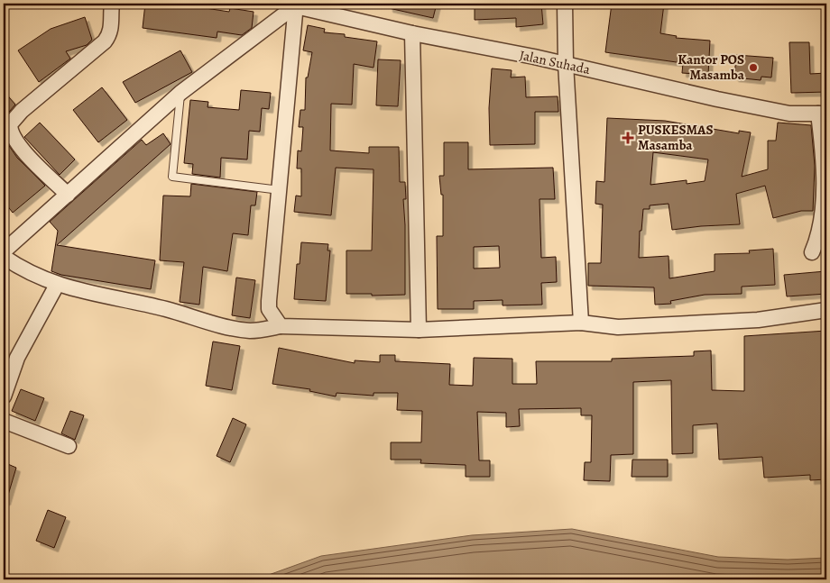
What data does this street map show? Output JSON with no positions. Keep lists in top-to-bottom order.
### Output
{
  "streets": {
    "street": ["Jalan Suhada"]
  },
  "places": {
    "other": ["Kantor POS Masamba"],
    "health": ["PUSKESMAS Masamba"]
  }
}
